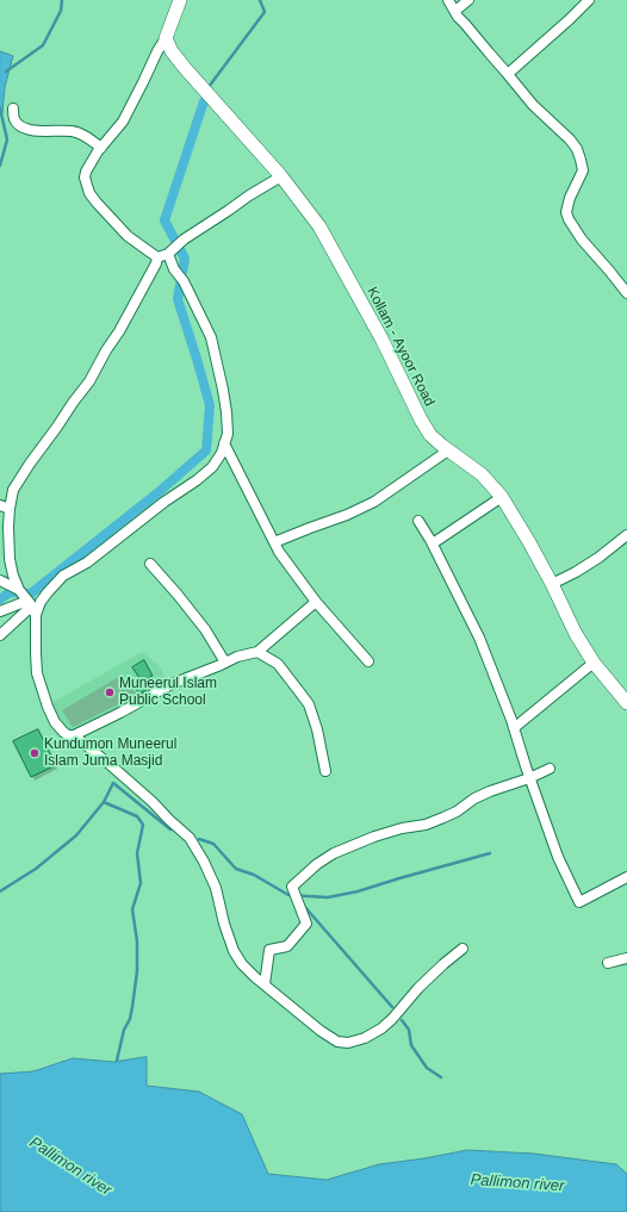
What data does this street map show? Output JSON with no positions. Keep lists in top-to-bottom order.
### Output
{
  "streets": {
    "main road": ["Kollam - Ayoor Road"]
  },
  "water": ["Pallimon river"],
  "places": ["Muneerul Islam Public School", "Kundumon Muneerul Islam Juma Masjid"]
}
